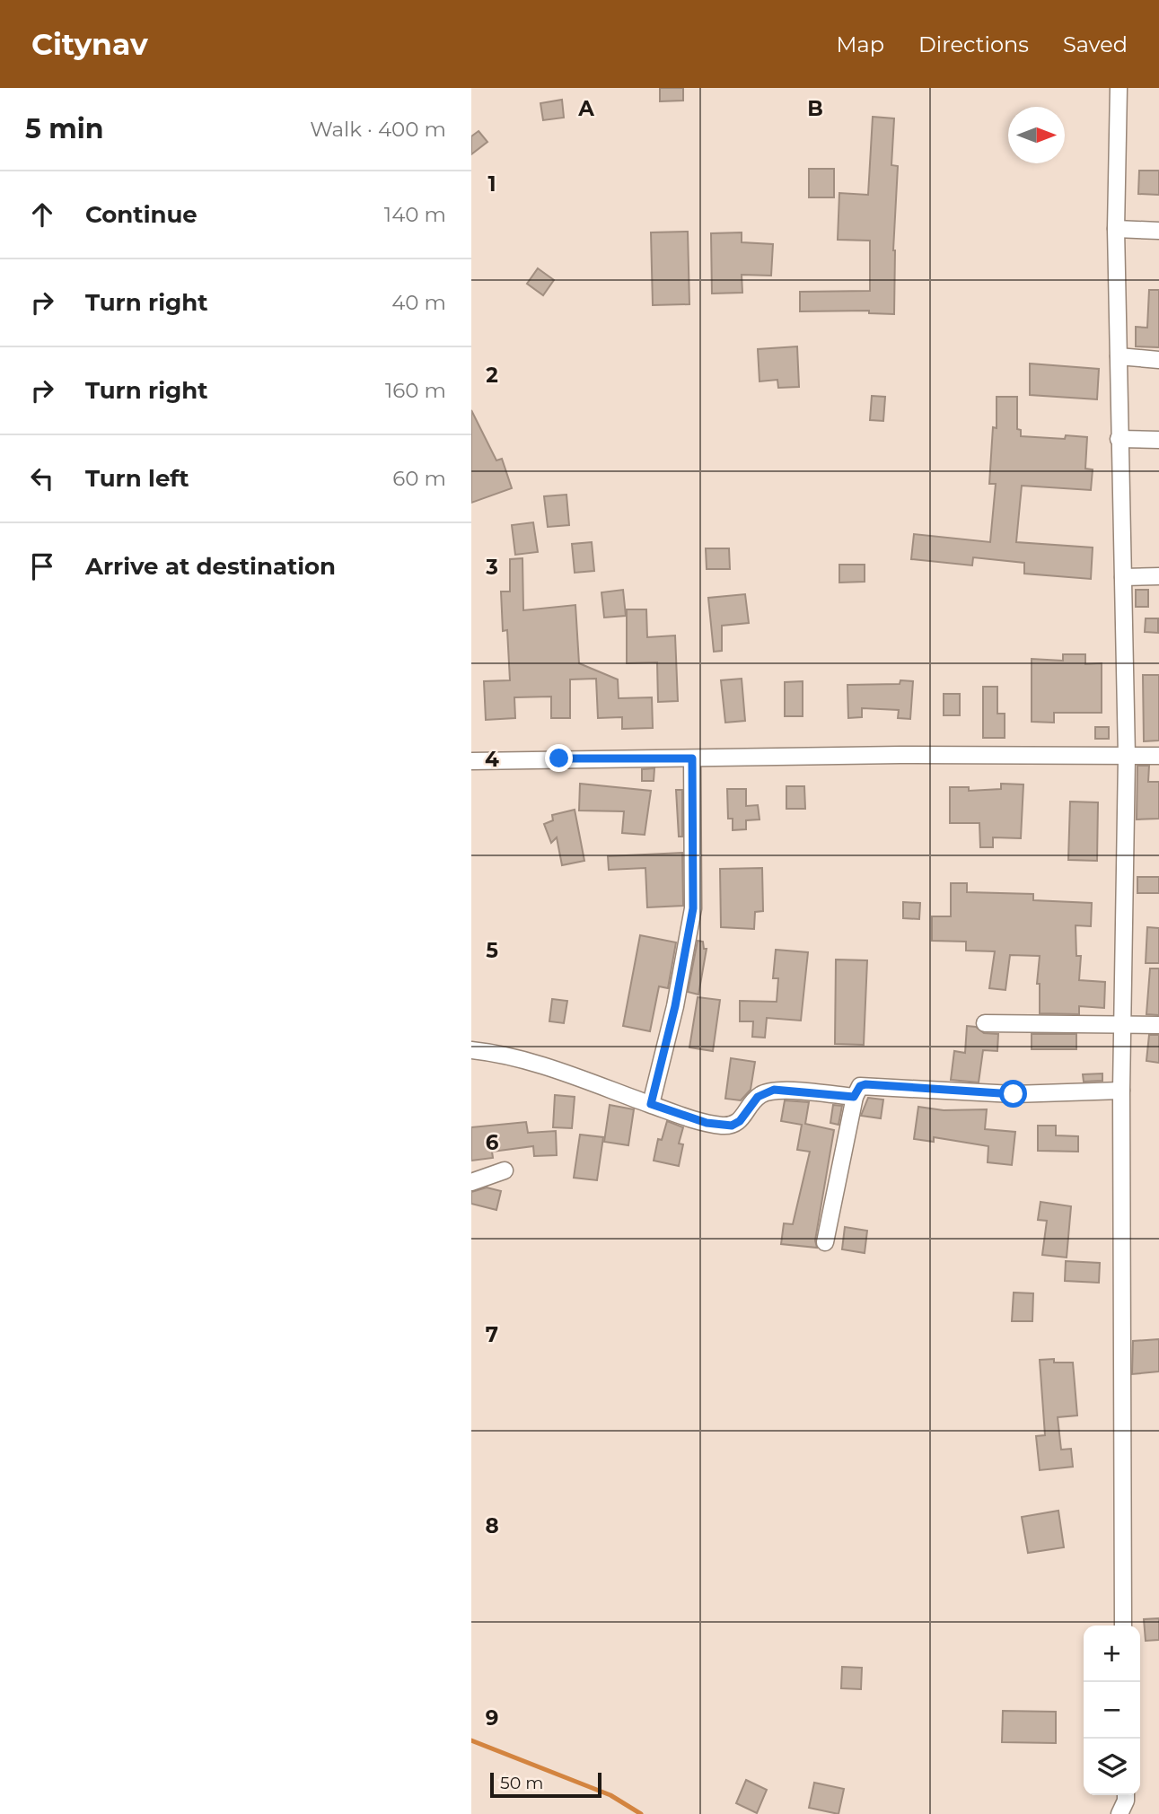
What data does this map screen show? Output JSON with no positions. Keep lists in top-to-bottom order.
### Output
{
  "scale_bar": "50 m",
  "north": "right",
  "page": {
    "header": "Citynav",
    "nav": ["Map", "Directions", "Saved"],
    "heading": ["5 min", "Walk · 400 m"],
    "list": [
      ["Continue", "140 m"],
      ["Turn right", "40 m"],
      ["Turn right", "160 m"],
      ["Turn left", "60 m"],
      "Arrive at destination"
    ],
    "map_buttons": ["+", "−"],
    "scale": "50 m"
  },
  "grid": {
    "columns": ["A", "B"],
    "rows": [
      "1",
      "2",
      "3",
      "4",
      "5",
      "6",
      "7",
      "8",
      "9"
    ]
  }
}
